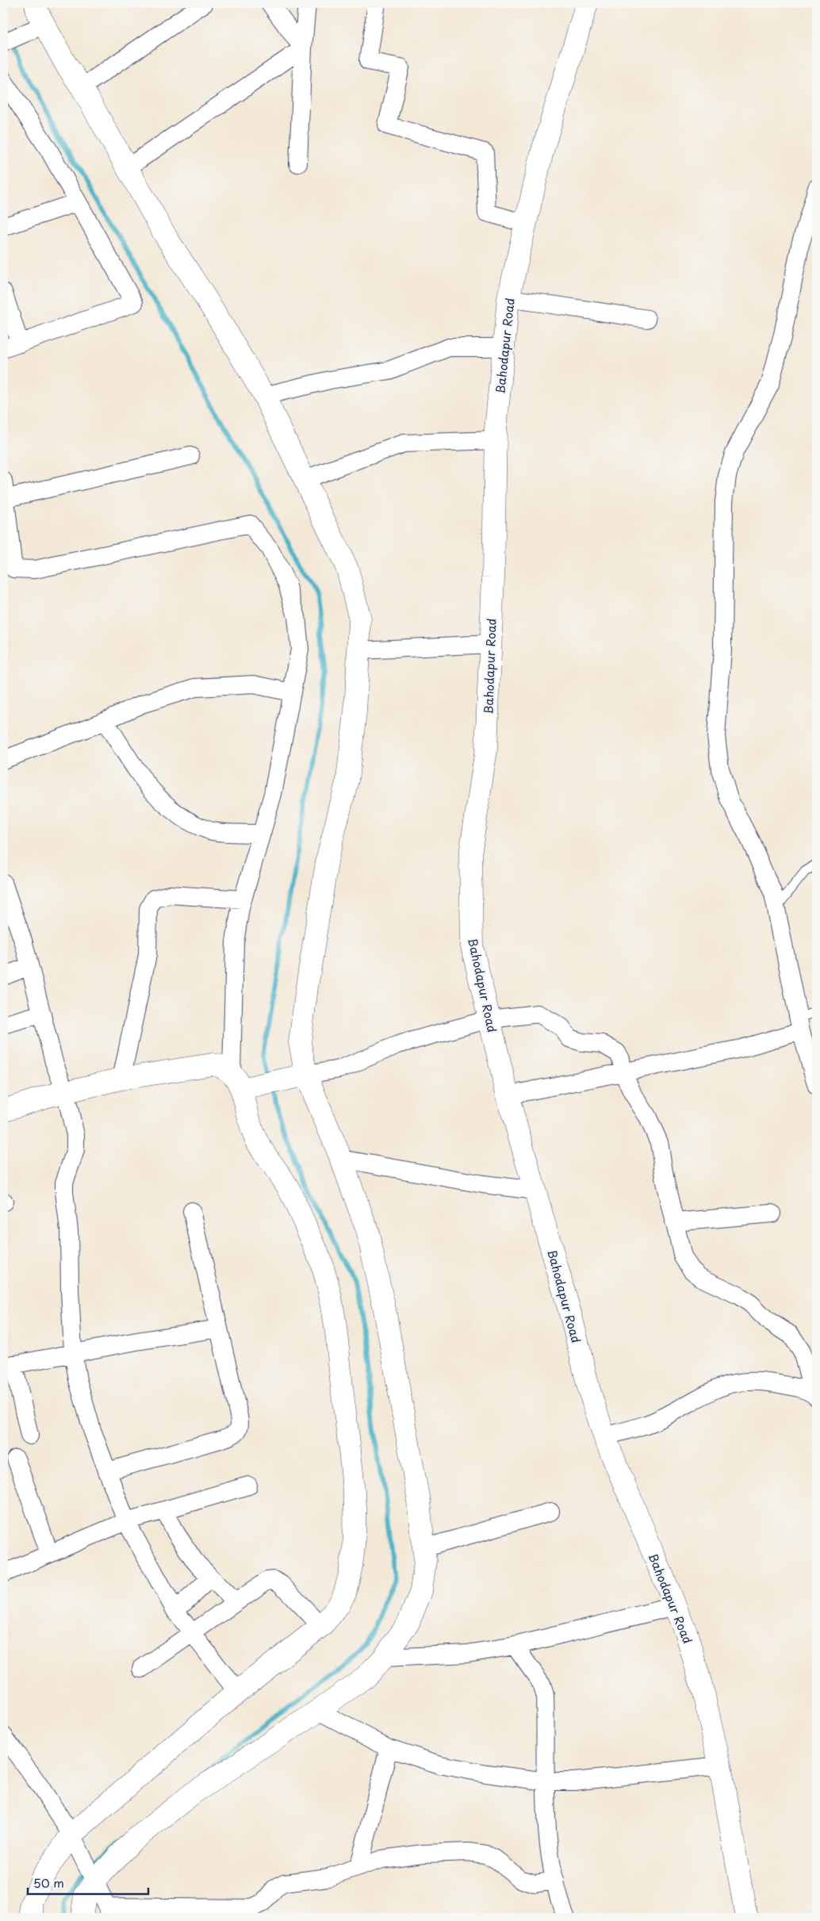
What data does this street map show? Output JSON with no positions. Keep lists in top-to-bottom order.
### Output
{
  "streets": {
    "street": ["Bahodapur Road"]
  },
  "scale_bar": "50 m"
}
